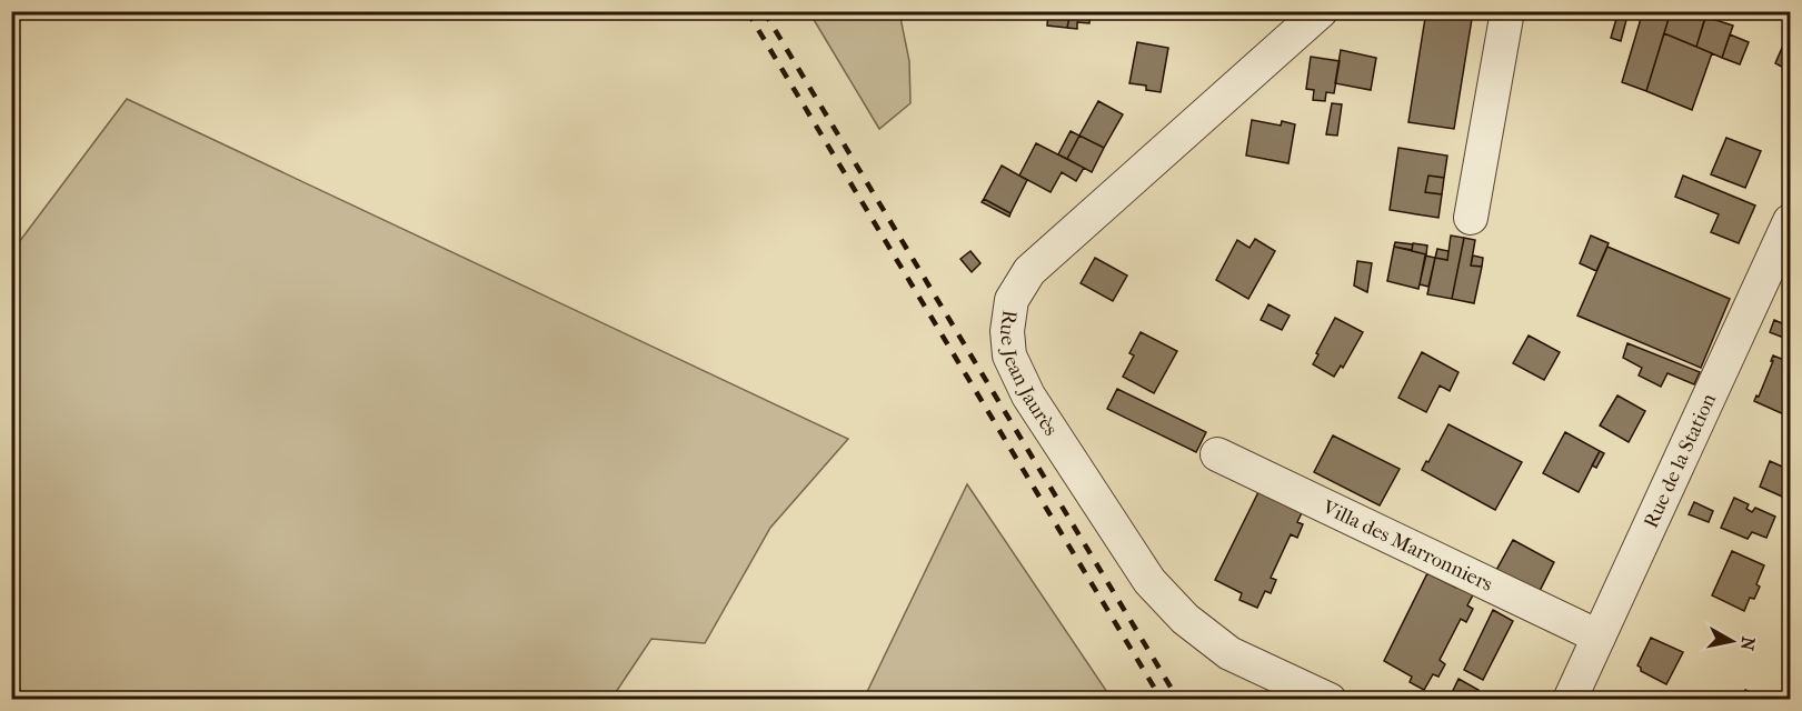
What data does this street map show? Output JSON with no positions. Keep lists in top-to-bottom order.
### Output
{
  "streets": {
    "street": ["Rue Jean Jaurès", "Rue de la Station", "Villa des Marronniers"]
  },
  "crossings": [
    ["Rue de la Station", "Villa des Marronniers"]
  ],
  "north": "right"
}
